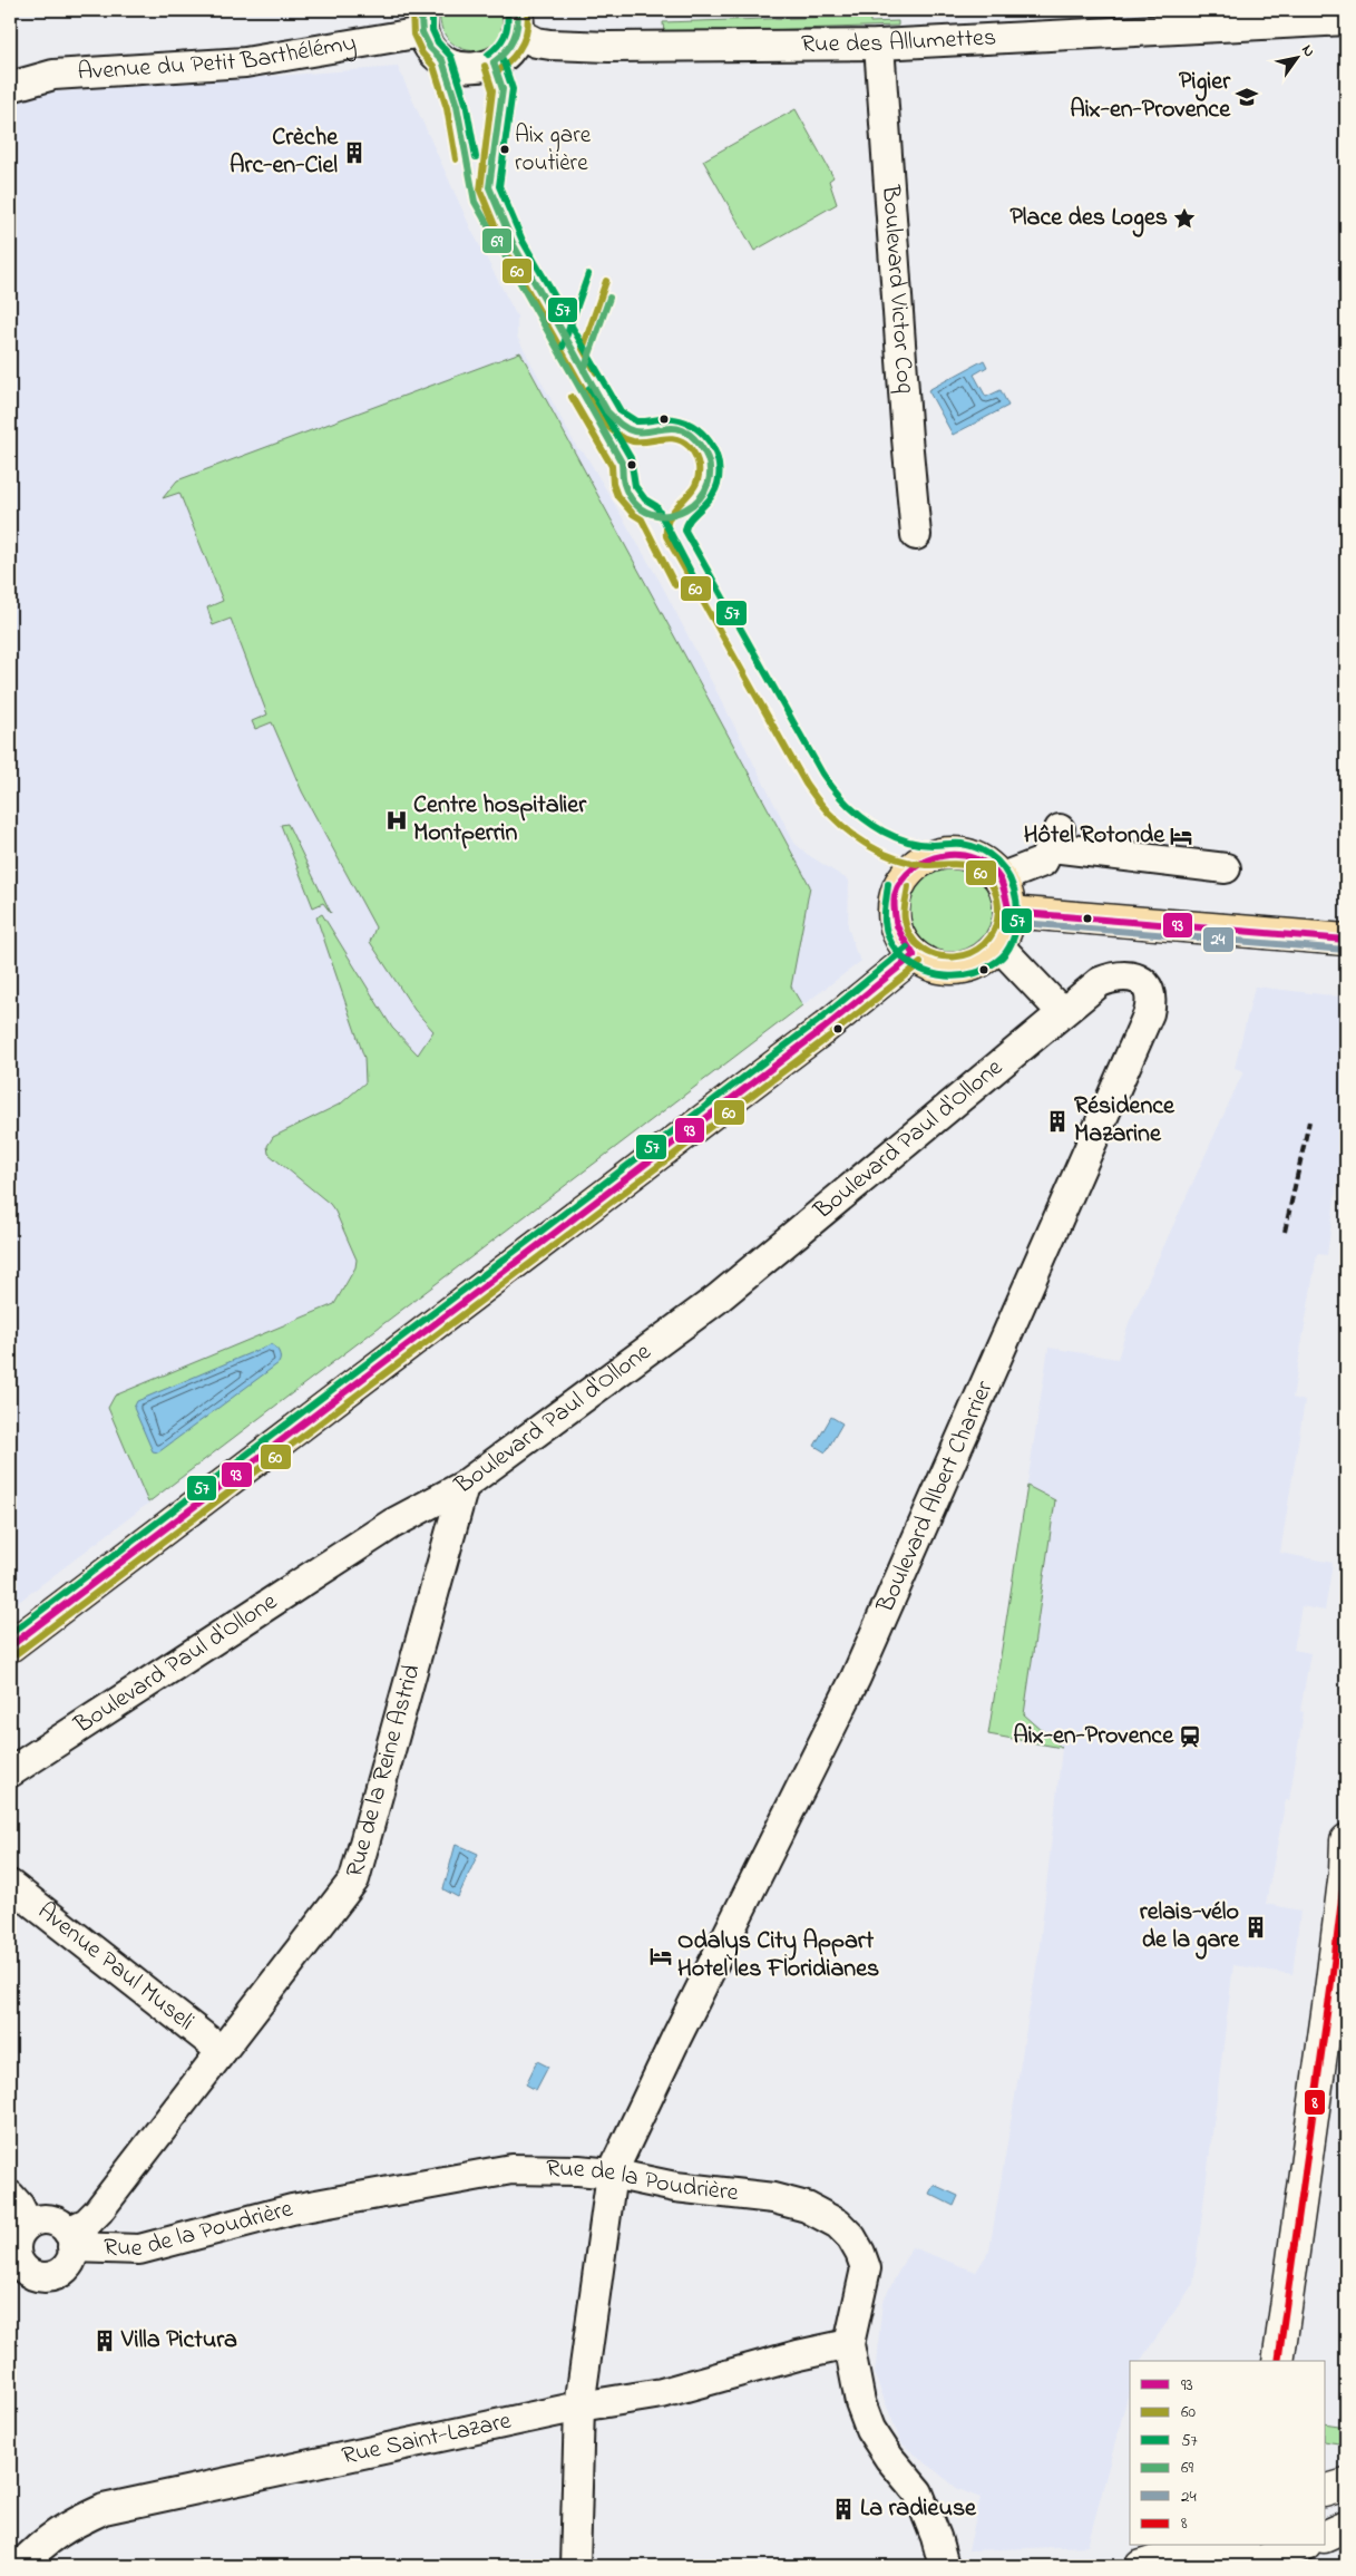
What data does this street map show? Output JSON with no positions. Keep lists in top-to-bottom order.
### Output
{
  "streets": {
    "street": [
      "Rue des Allumettes",
      "Avenue du Petit Barthélémy",
      "Boulevard Victor Coq",
      "Boulevard Paul d'Ollone",
      "Boulevard Albert Charrier",
      "Rue de la Reine Astrid",
      "Avenue Paul Museli",
      "Rue de la Poudrière",
      "Rue Saint-Lazare"
    ]
  },
  "crossings": [
    ["Rue des Allumettes", "Boulevard Victor Coq"],
    ["Boulevard Paul d'Ollone", "Boulevard Albert Charrier"],
    ["Boulevard Paul d'Ollone", "Rue de la Reine Astrid"],
    ["Boulevard Albert Charrier", "Rue de la Poudrière"],
    ["Boulevard Albert Charrier", "Rue Saint-Lazare"],
    ["Rue de la Reine Astrid", "Avenue Paul Museli"],
    ["Rue de la Reine Astrid", "Rue de la Poudrière"],
    ["Rue de la Poudrière", "Rue Saint-Lazare"]
  ],
  "places": {
    "school or university": ["Pigier Aix-en-Provence"],
    "other": ["Aix gare routière"],
    "building": [
      "Crèche Arc-en-Ciel",
      "Résidence Mazarine",
      "relais-vélo de la gare",
      "Villa Pictura",
      "La radieuse"
    ],
    "place": ["Place des Loges"],
    "hospital": ["Centre hospitalier Montperrin"],
    "hotel": ["Hôtel Rotonde", "Odalys City Appart Hotel les Floridianes"],
    "station": ["Aix-en-Provence"]
  },
  "lines": [
    "transit line 60",
    "transit line 57",
    "transit line 69",
    "transit line 93",
    "transit line 24",
    "transit line 8"
  ],
  "legend": [
    "93",
    "60",
    "57",
    "69",
    "24",
    "8"
  ],
  "north": "top right"
}
